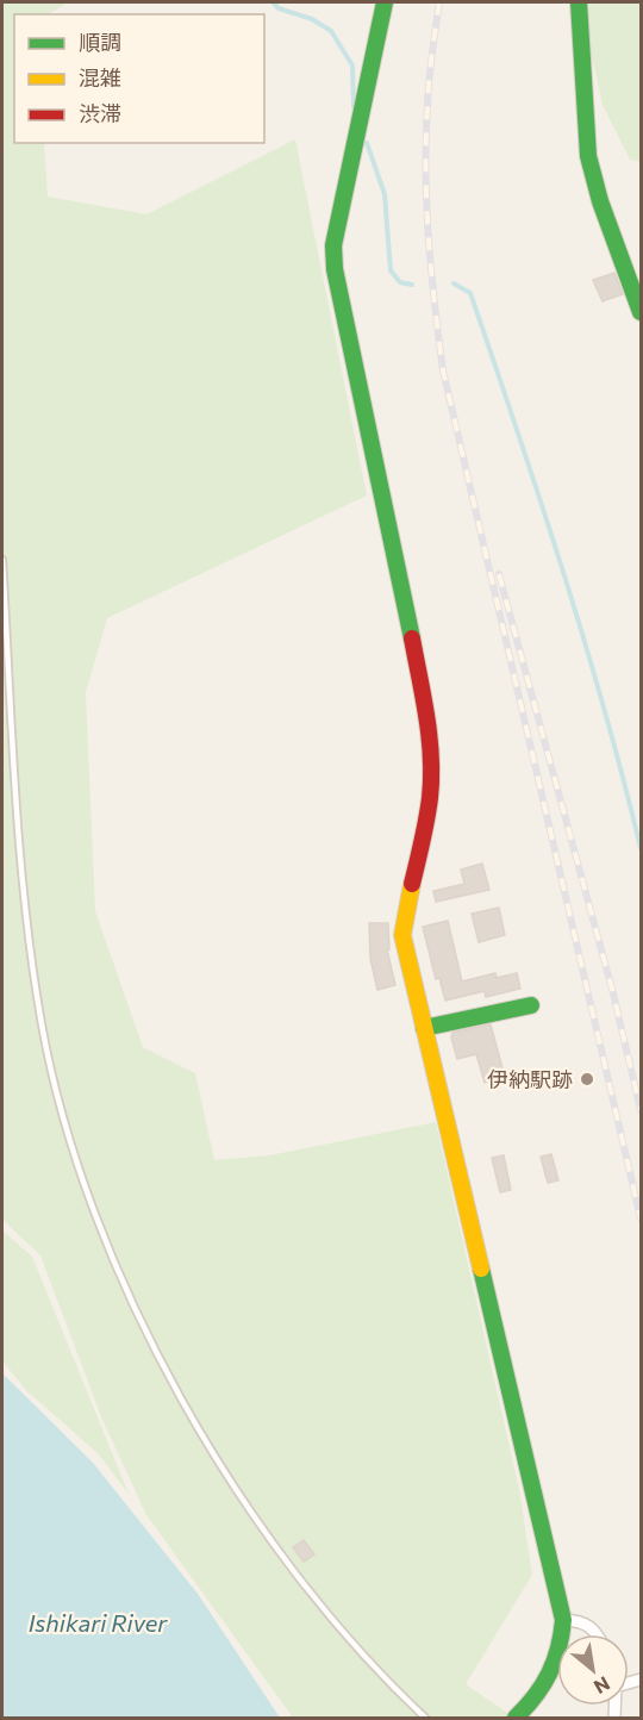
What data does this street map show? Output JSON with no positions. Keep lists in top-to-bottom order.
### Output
{
  "water": ["Ishikari River"],
  "places": ["伊納駅跡"],
  "legend": ["順調", "混雑", "渋滞"],
  "north": "bottom right"
}
